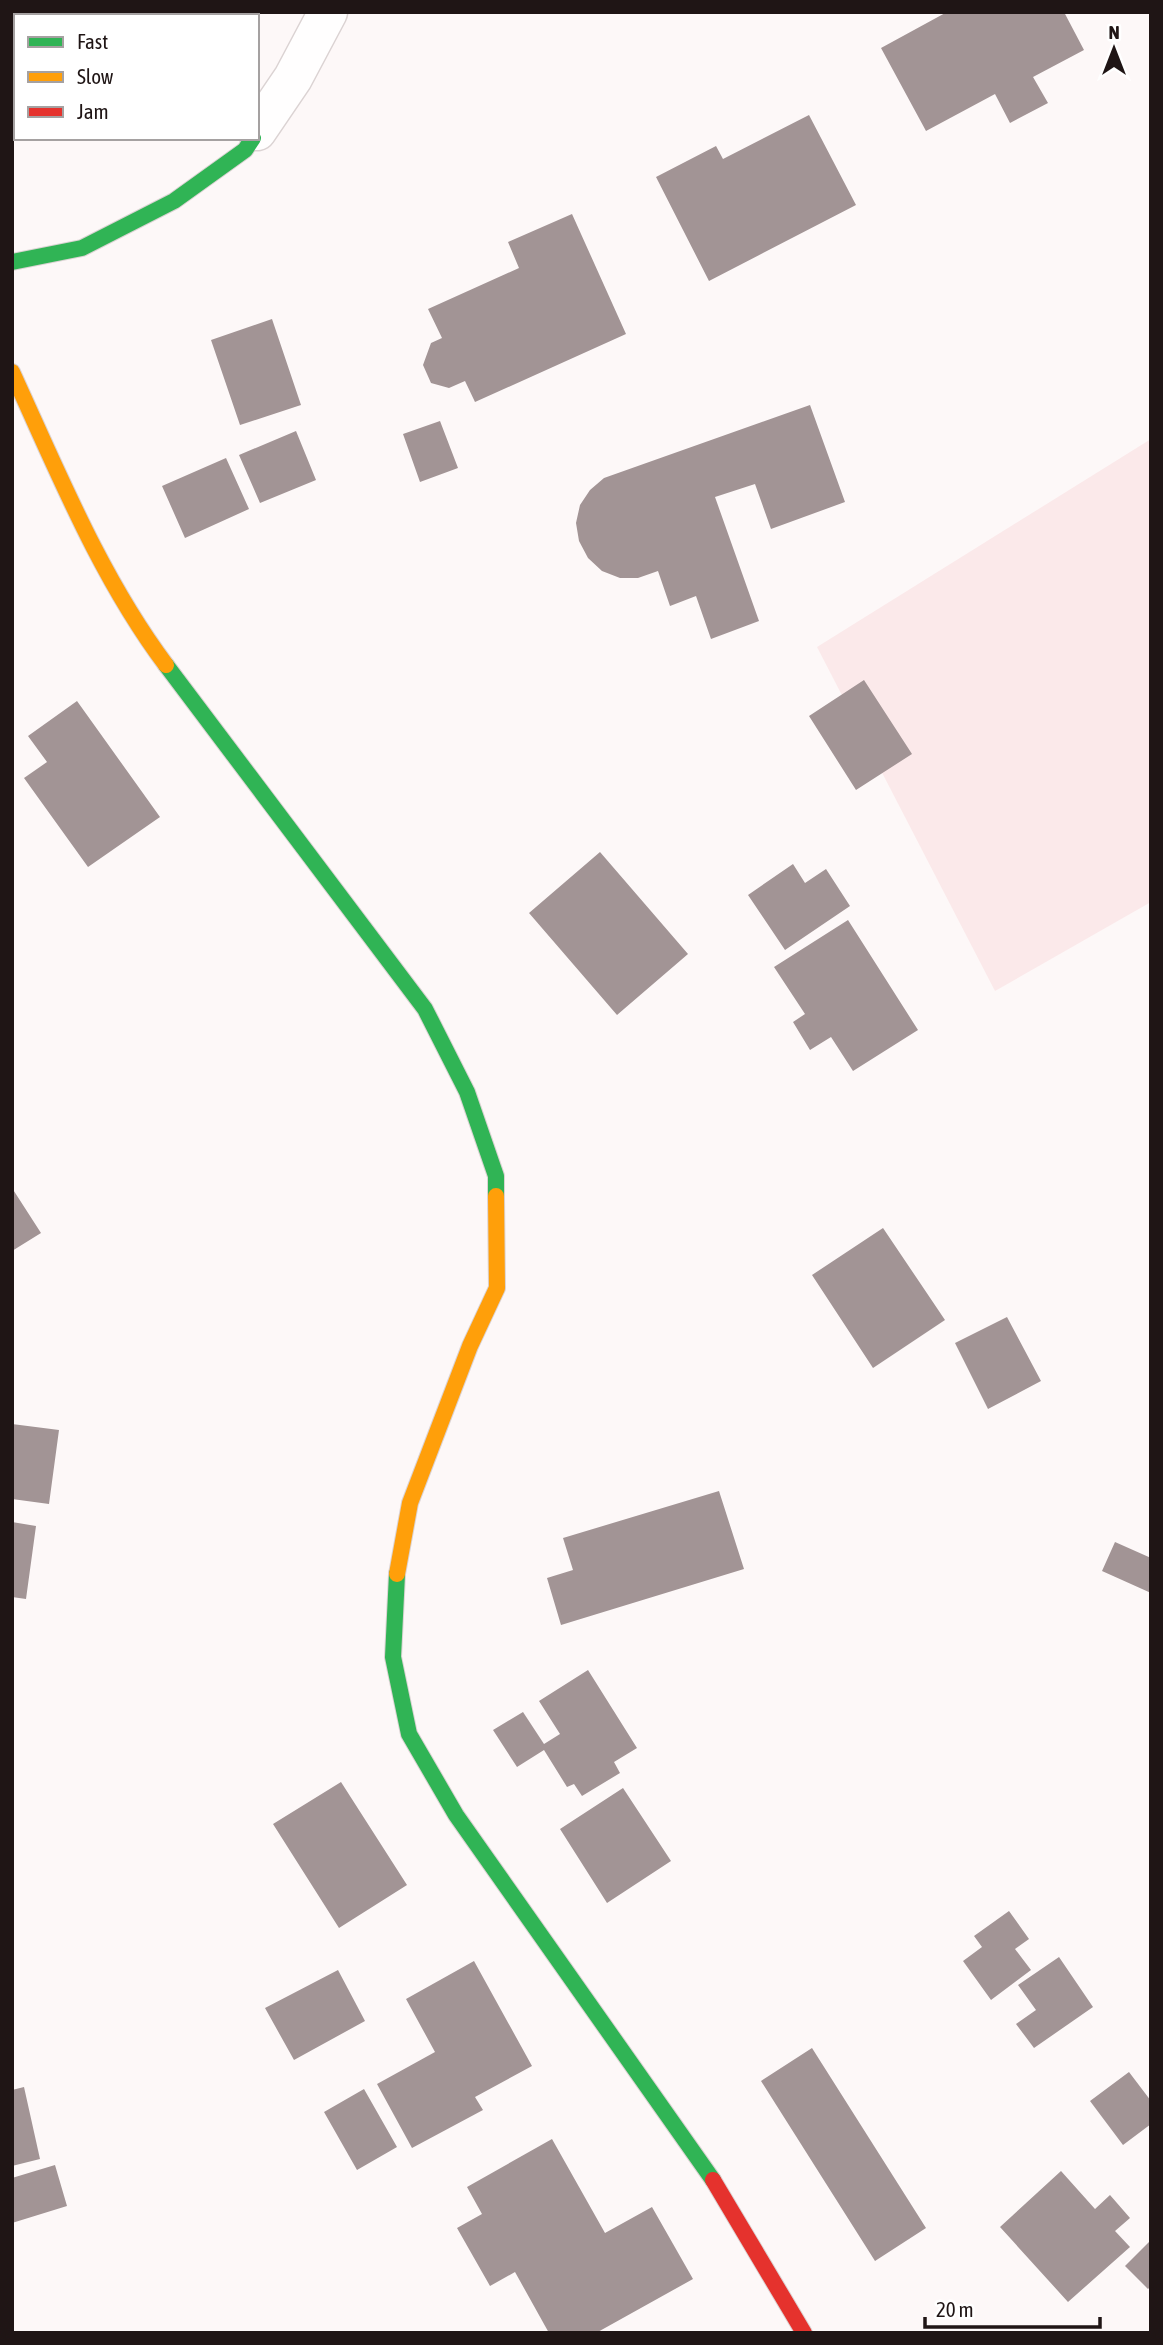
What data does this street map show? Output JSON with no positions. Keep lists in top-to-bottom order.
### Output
{
  "legend": ["Fast", "Slow", "Jam"],
  "scale_bar": "20 m",
  "north": "top"
}
